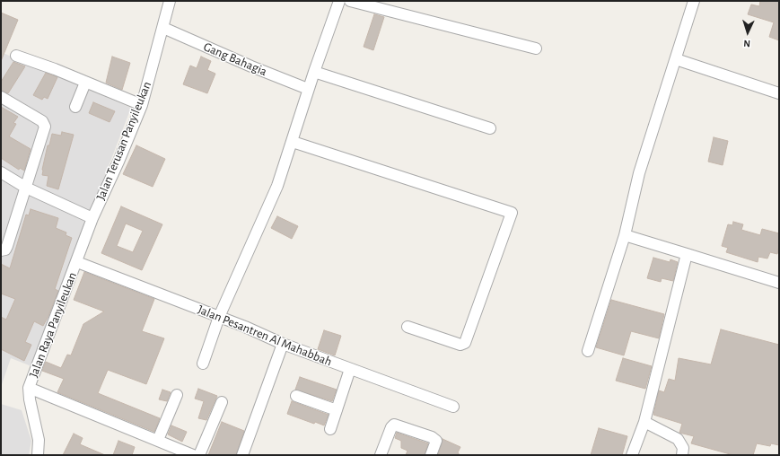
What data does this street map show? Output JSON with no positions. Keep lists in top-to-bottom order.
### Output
{
  "streets": {
    "street": [
      "Gang Bahagia",
      "Jalan Terusan Panyileukan",
      "Jalan Raya Panyileukan",
      "Jalan Pesantren Al Mahabbah"
    ]
  },
  "crossings": [
    ["Gang Bahagia", "Jalan Terusan Panyileukan"],
    ["Jalan Terusan Panyileukan", "Jalan Raya Panyileukan"],
    ["Jalan Raya Panyileukan", "Jalan Pesantren Al Mahabbah"]
  ],
  "north": "bottom"
}
